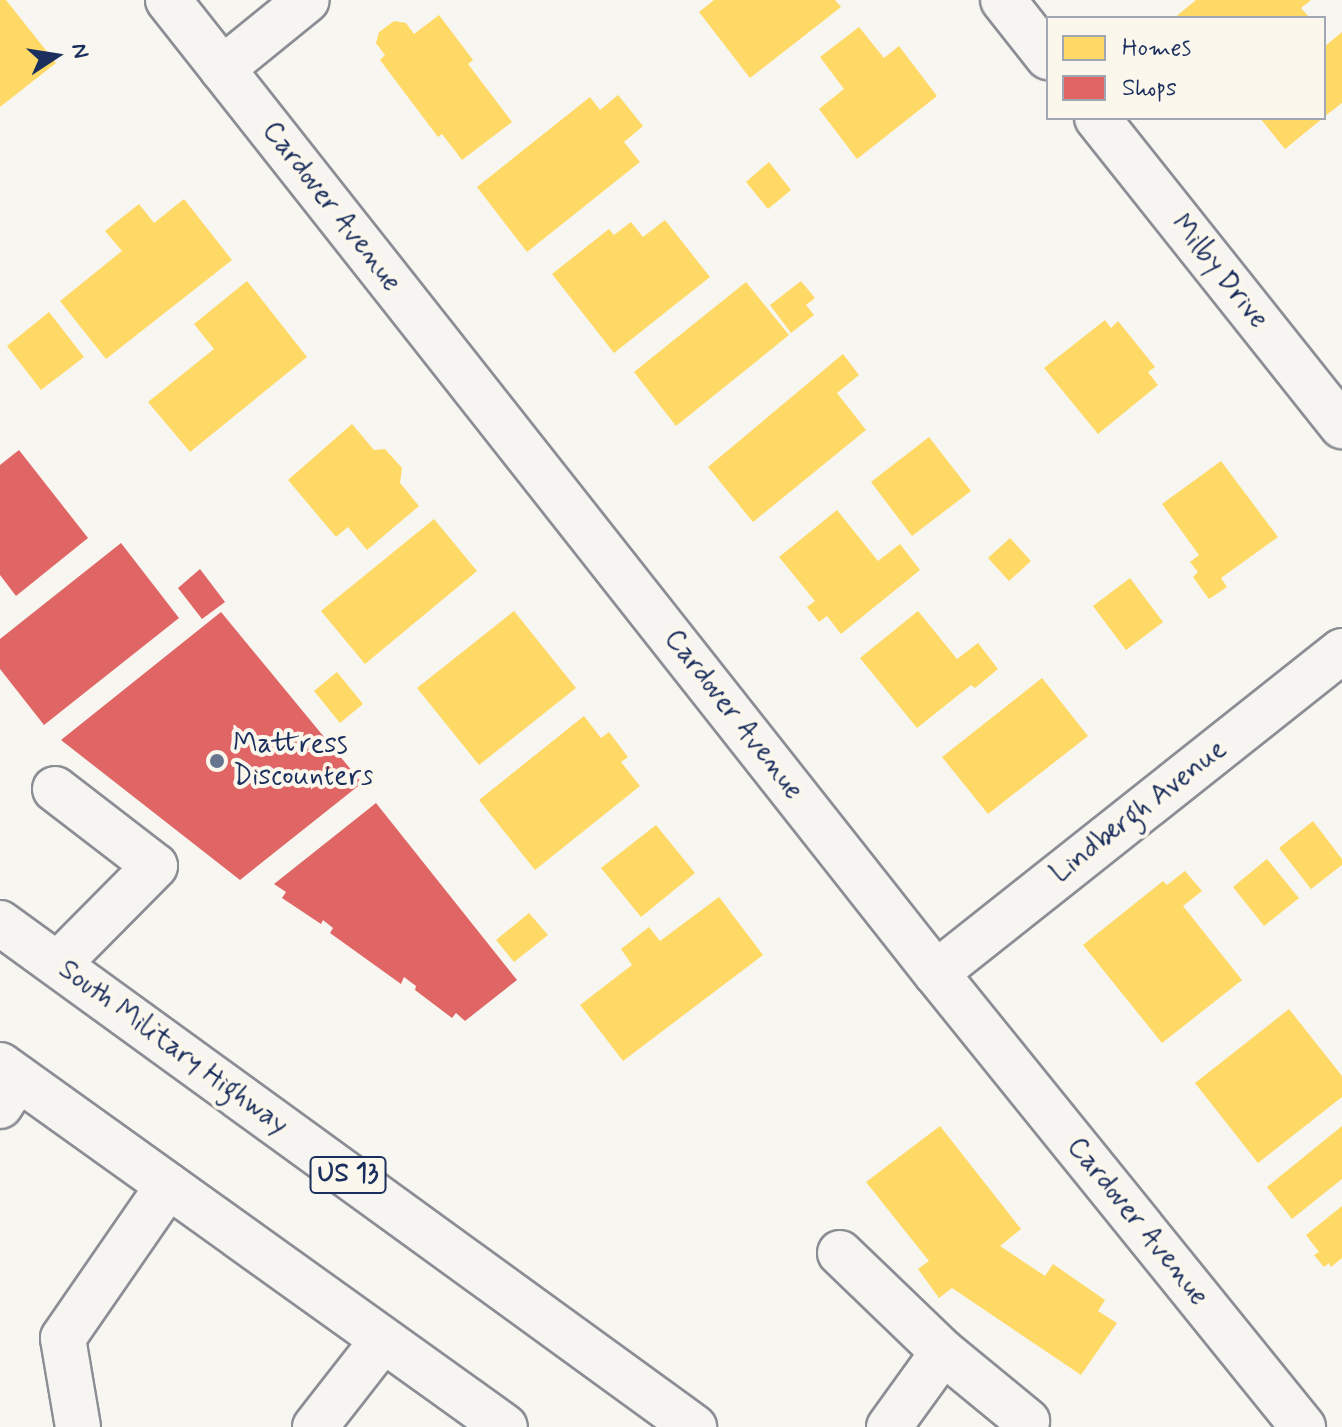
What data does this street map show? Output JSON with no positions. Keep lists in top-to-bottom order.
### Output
{
  "streets": {
    "street": [
      "Cardover Avenue",
      "Milby Drive",
      "Lindbergh Avenue",
      "South Military Highway",
      "US 13"
    ]
  },
  "crossings": [
    ["Cardover Avenue", "Lindbergh Avenue"]
  ],
  "places": ["Mattress Discounters"],
  "legend": ["Homes", "Shops"],
  "north": "right"
}
